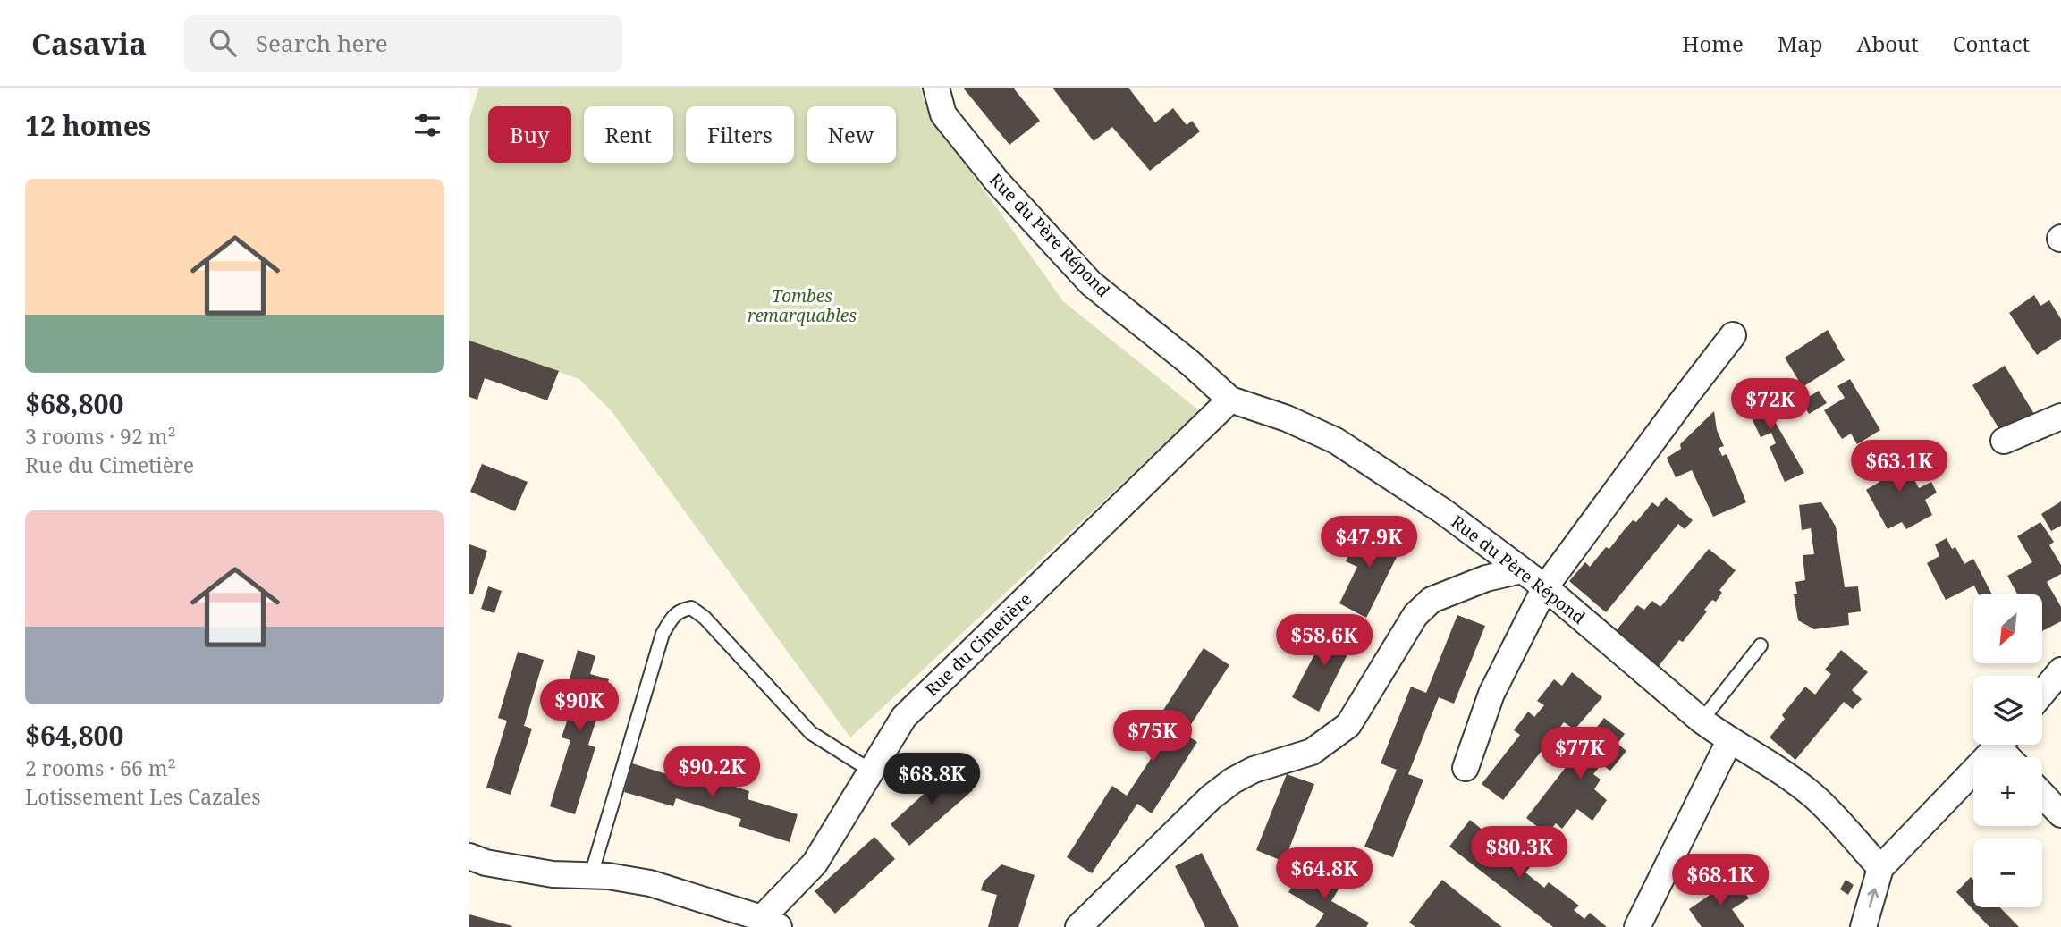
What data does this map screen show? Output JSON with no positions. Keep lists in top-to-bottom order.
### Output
{
  "streets": {
    "street": ["Rue du Père Répond", "Rue du Cimetière"]
  },
  "crossings": [
    ["Rue du Père Répond", "Rue du Cimetière"]
  ],
  "parks": ["Tombes remarquables"],
  "north": "bottom left",
  "page": {
    "header": "Casavia",
    "search": "Search here",
    "nav": [
      "Home",
      "Map",
      "About",
      "Contact"
    ],
    "heading": "12 homes",
    "chip": [
      "Buy",
      "Rent",
      "Filters",
      "New"
    ],
    "list": [
      {
        "name": "$68,800",
        "note": "3 rooms · 92 m² · Rue du Cimetière"
      },
      {
        "name": "$64,800",
        "note": "2 rooms · 66 m² · Lotissement Les Cazales"
      }
    ],
    "price": [
      "$72K",
      "$63.1K",
      "$47.9K",
      "$58.6K",
      "$90K",
      "$75K",
      "$77K",
      "$90.2K",
      "$68.8K",
      "$80.3K",
      "$64.8K",
      "$68.1K"
    ],
    "map_buttons": ["+", "−"]
  }
}
